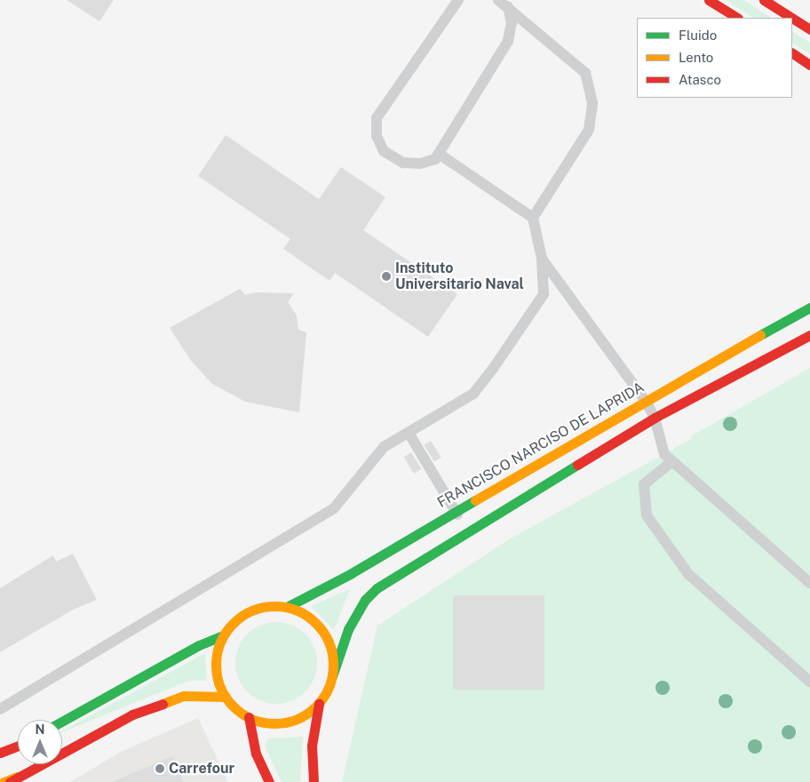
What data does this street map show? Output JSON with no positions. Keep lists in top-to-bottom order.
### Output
{
  "streets": {
    "street": ["FRANCISCO NARCISO DE LAPRIDA"]
  },
  "places": ["Instituto Universitario Naval", "Carrefour"],
  "legend": ["Fluido", "Lento", "Atasco"],
  "north": "top"
}
